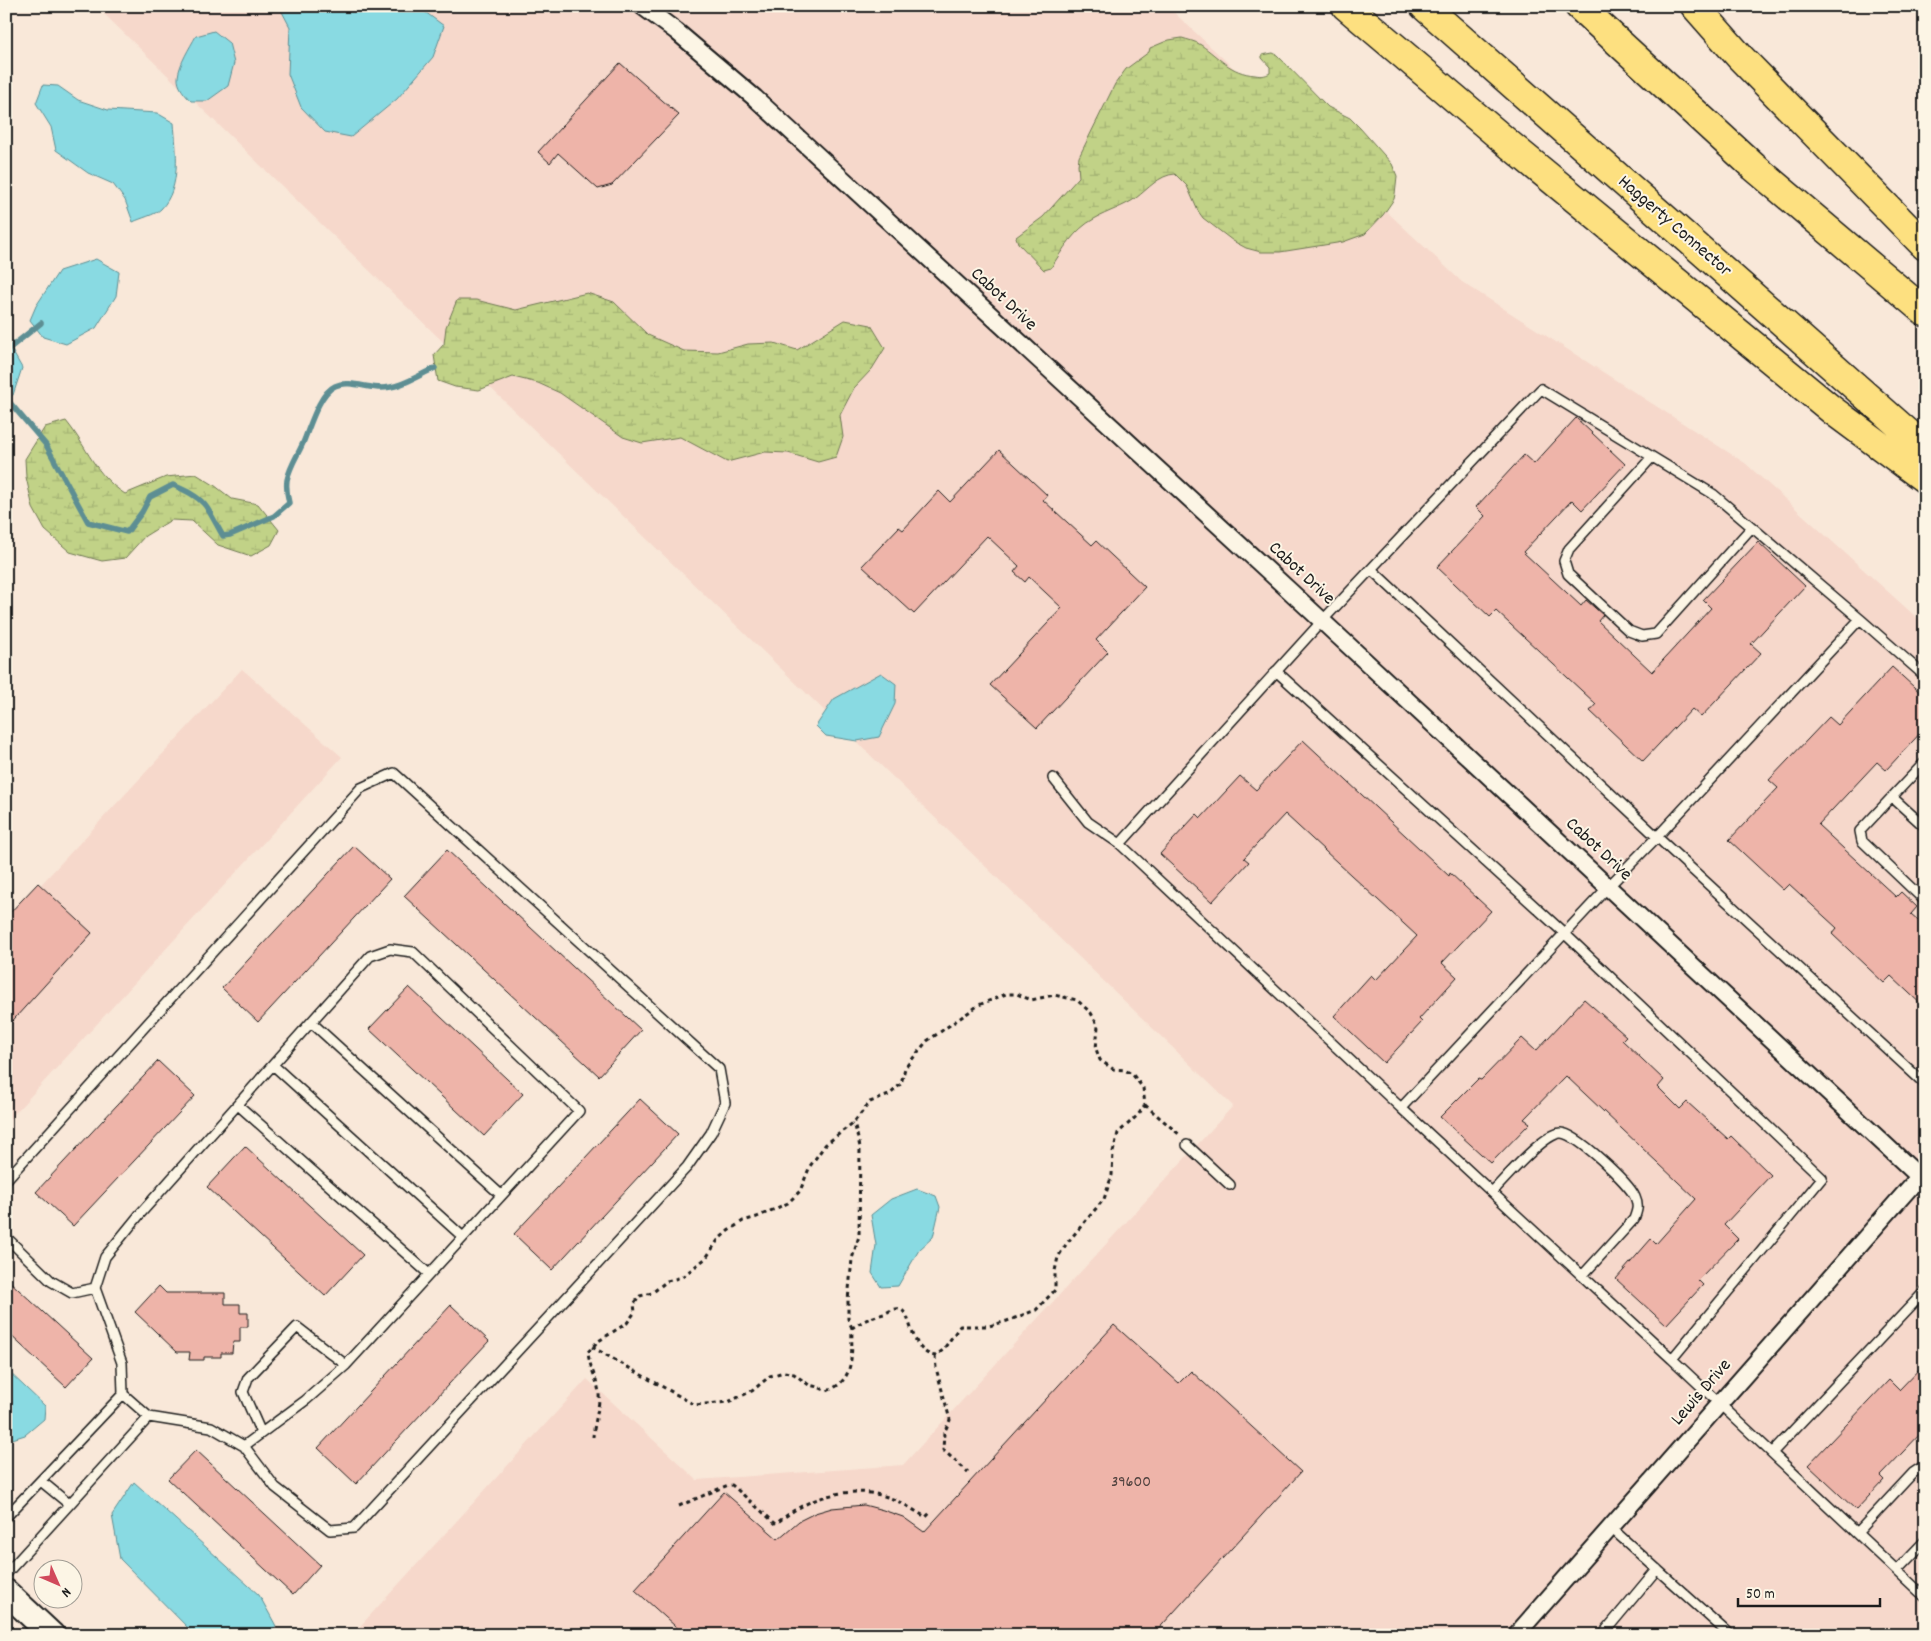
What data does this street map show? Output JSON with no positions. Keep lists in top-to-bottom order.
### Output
{
  "streets": {
    "highway": ["Haggerty Connector"],
    "street": ["Cabot Drive", "Lewis Drive"]
  },
  "crossings": [
    ["Cabot Drive", "Lewis Drive"]
  ],
  "house_numbers": ["39600"],
  "scale_bar": "50 m",
  "north": "bottom right"
}
